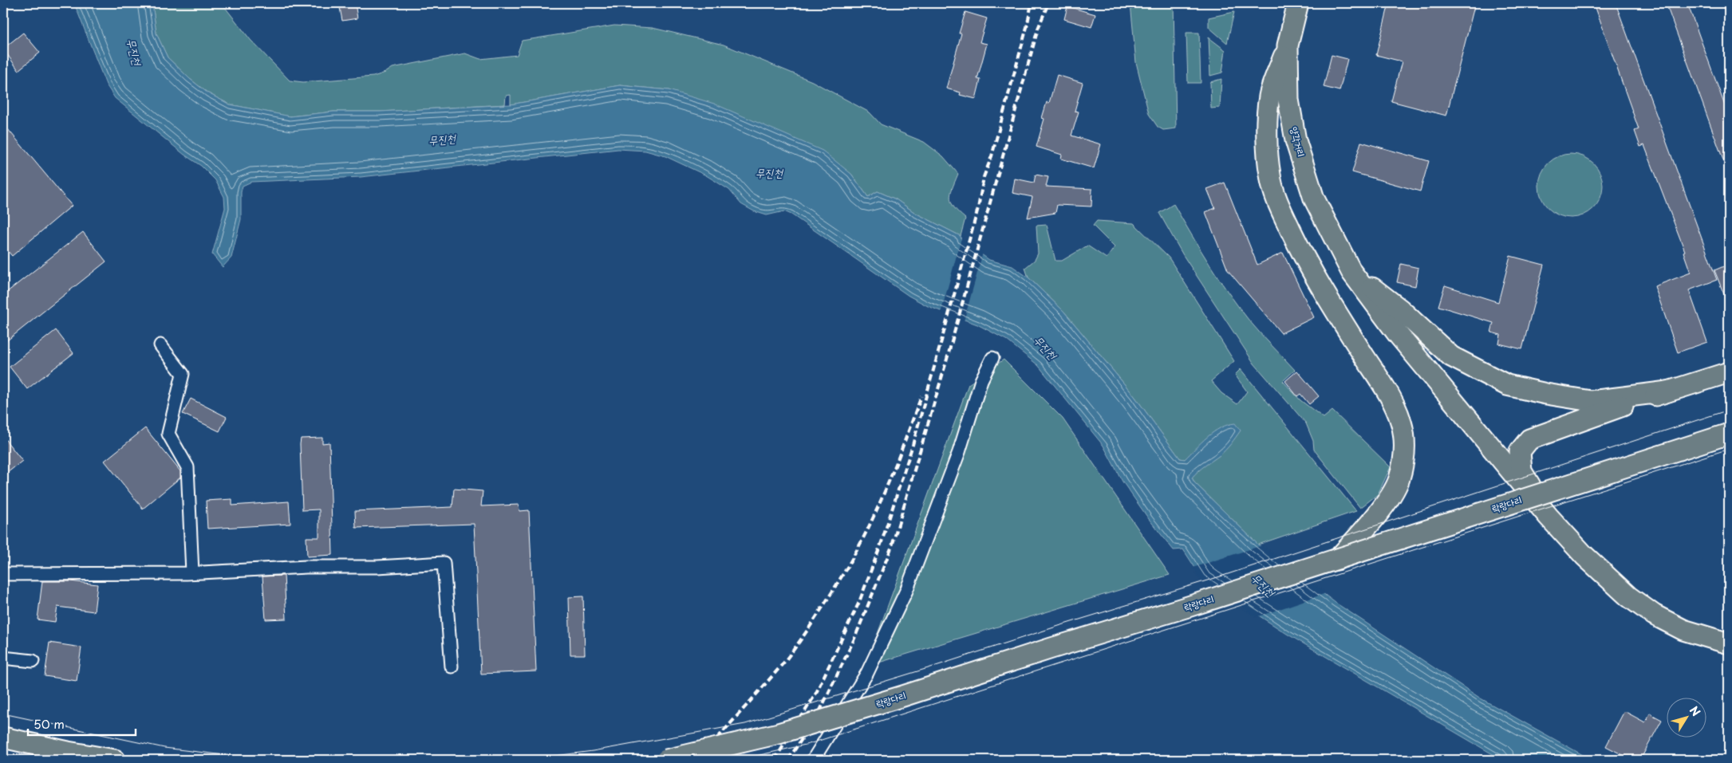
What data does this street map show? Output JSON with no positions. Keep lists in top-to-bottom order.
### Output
{
  "streets": {
    "main road": ["양각거리", "락랑다리"]
  },
  "water": ["무진천"],
  "scale_bar": "50 m",
  "north": "top right"
}
